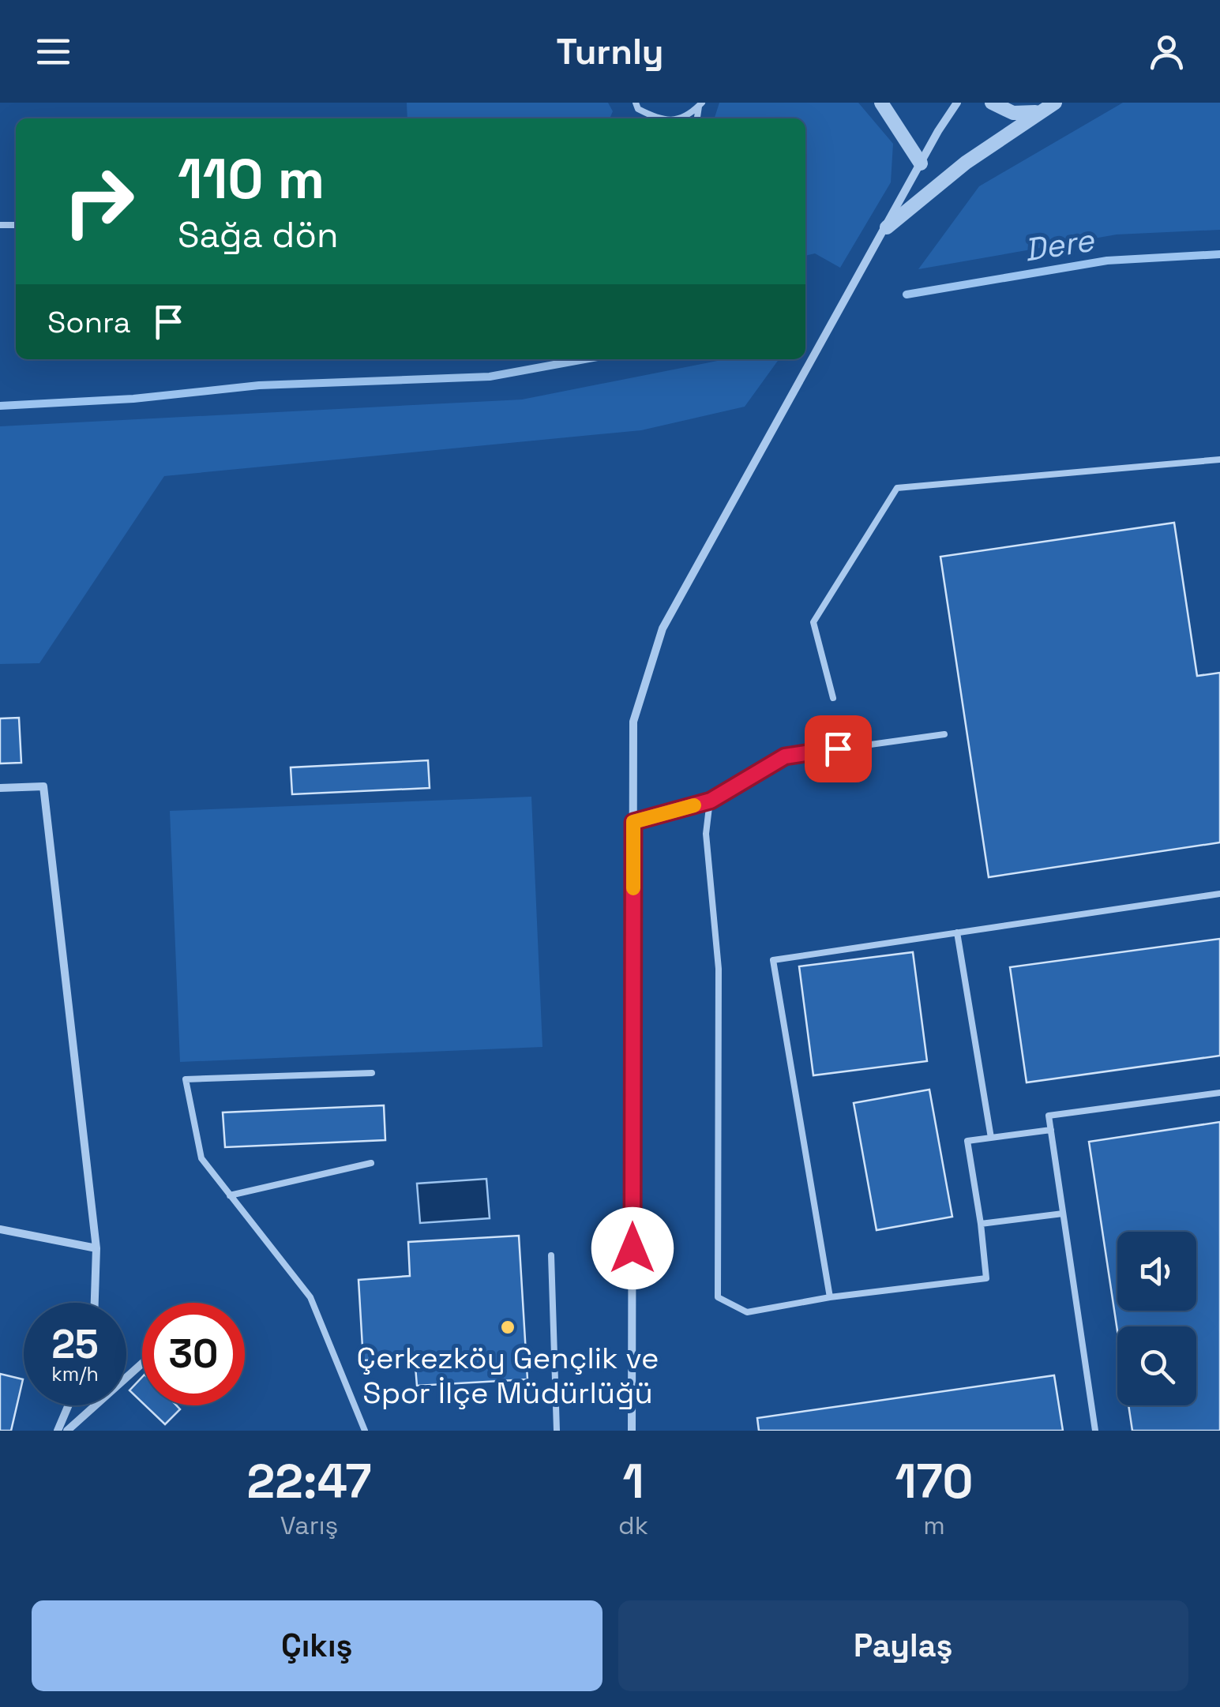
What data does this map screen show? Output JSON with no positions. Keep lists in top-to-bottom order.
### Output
{
  "water": ["Dere"],
  "places": ["Çerkezköy Gençlik ve Spor İlçe Müdürlüğü"],
  "page": {
    "header": "Turnly",
    "turn": ["110 m", "Sağa dön"],
    "then": "Sonra",
    "speed": "25 km/h",
    "limit": "30",
    "eta": [
      "22:47",
      "Varış",
      "1",
      "dk",
      "170",
      "m"
    ],
    "buttons": ["Çıkış", "Paylaş"]
  }
}
